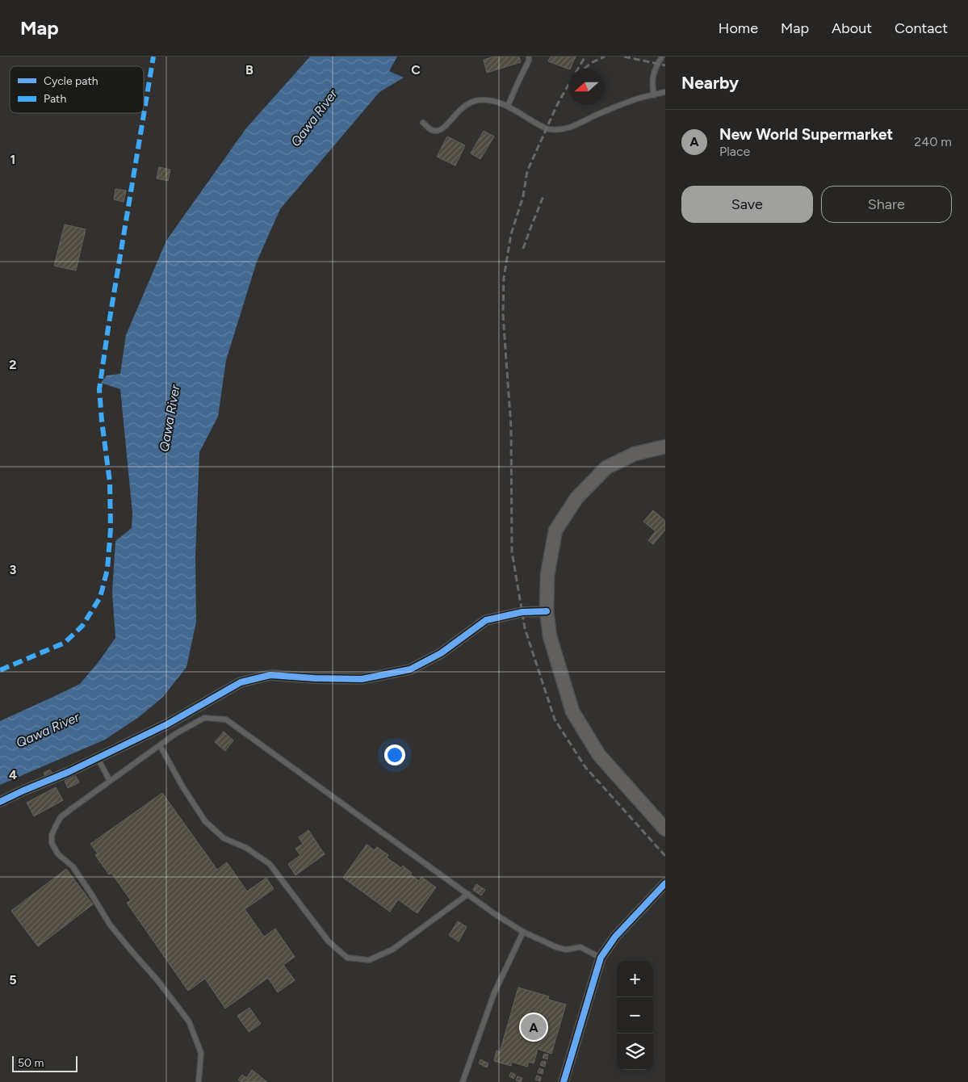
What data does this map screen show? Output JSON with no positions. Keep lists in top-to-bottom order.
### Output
{
  "water": ["Qawa River"],
  "legend": ["Cycle path", "Path"],
  "scale_bar": "50 m",
  "north": "left",
  "page": {
    "header": "Map",
    "nav": [
      "Home",
      "Map",
      "About",
      "Contact"
    ],
    "heading": "Nearby",
    "list": [
      {
        "mark": "A",
        "name": "New World Supermarket",
        "note": "Place",
        "value": "240 m"
      }
    ],
    "buttons": ["Save", "Share"],
    "map_buttons": ["+", "−"],
    "pins": "A",
    "scale": "50 m"
  },
  "grid": {
    "columns": ["B", "C"],
    "rows": [
      "1",
      "2",
      "3",
      "4",
      "5"
    ]
  }
}
